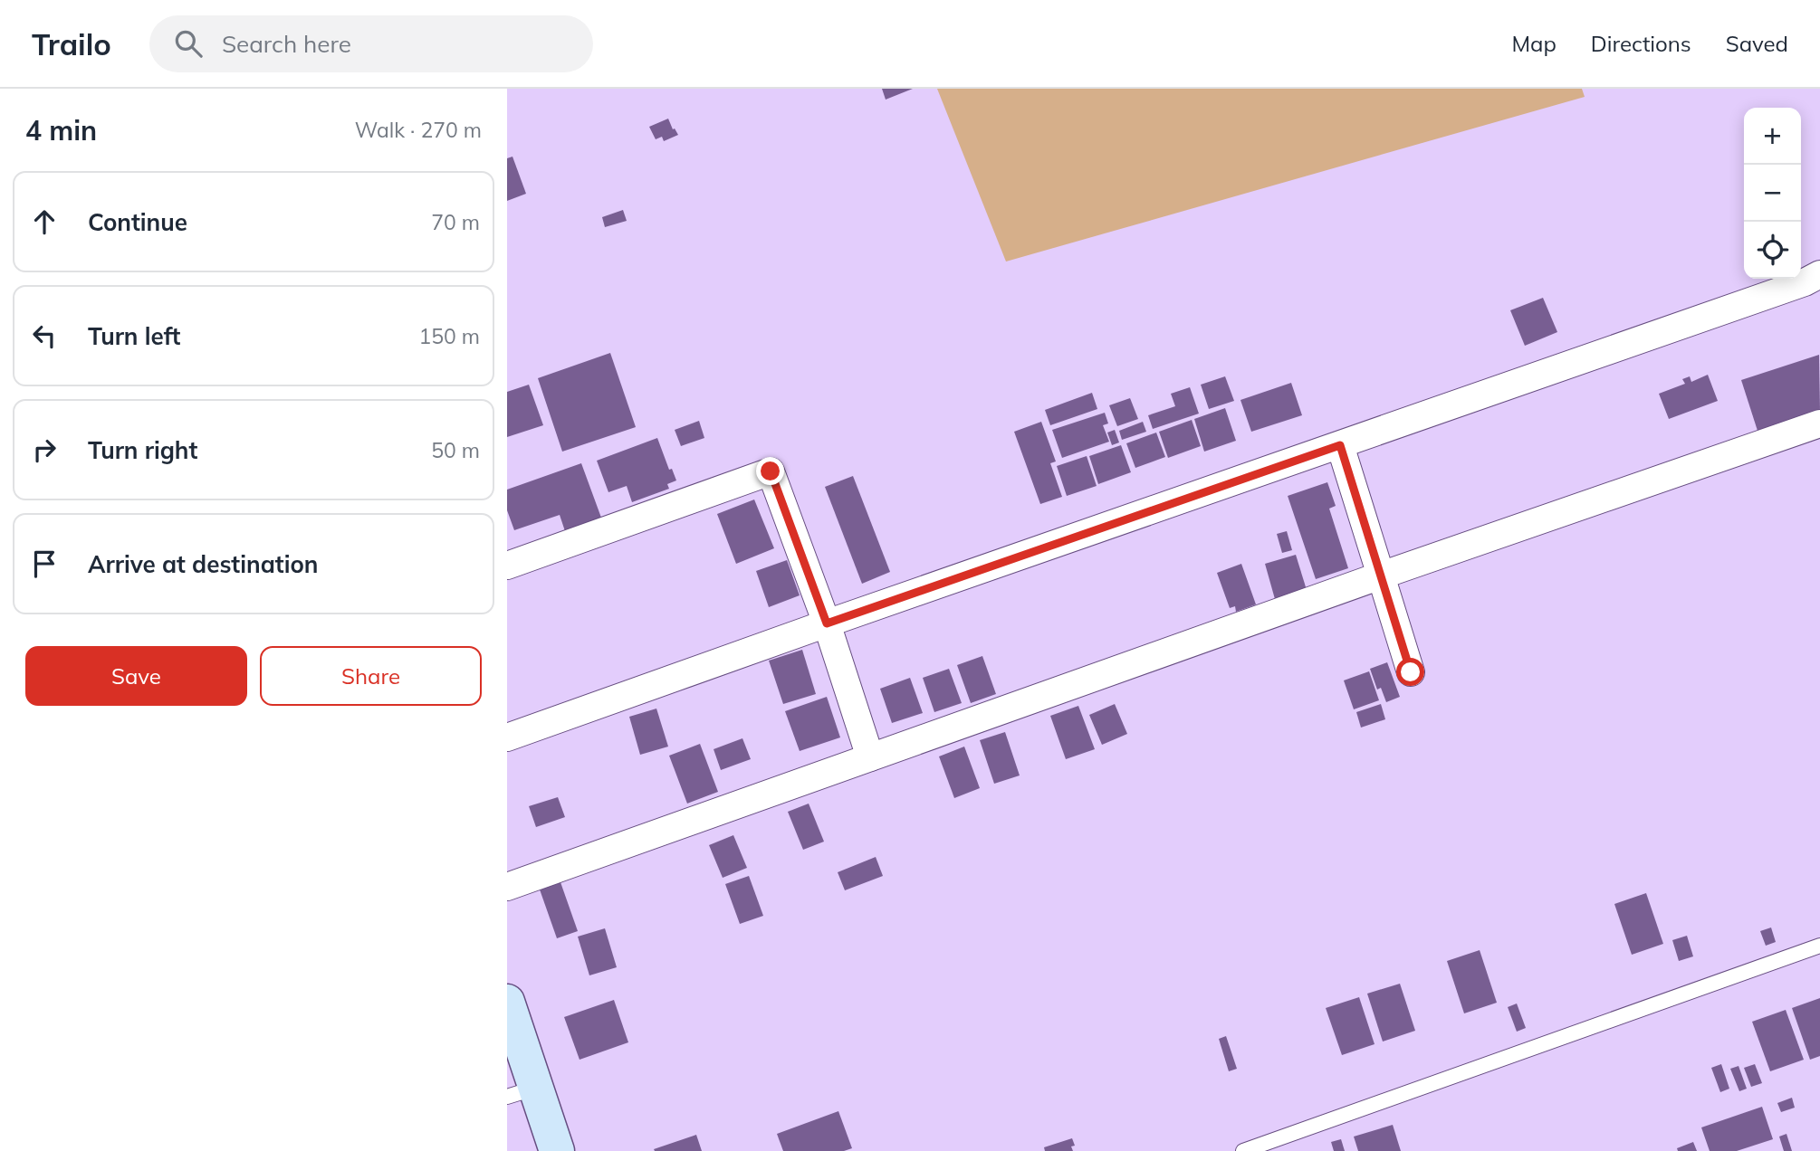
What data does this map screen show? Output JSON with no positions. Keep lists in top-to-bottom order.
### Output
{
  "page": {
    "header": "Trailo",
    "search": "Search here",
    "nav": ["Map", "Directions", "Saved"],
    "heading": ["4 min", "Walk · 270 m"],
    "map_buttons": ["+", "−"],
    "list": [
      ["Continue", "70 m"],
      ["Turn left", "150 m"],
      ["Turn right", "50 m"],
      "Arrive at destination"
    ],
    "buttons": ["Save", "Share"]
  }
}
